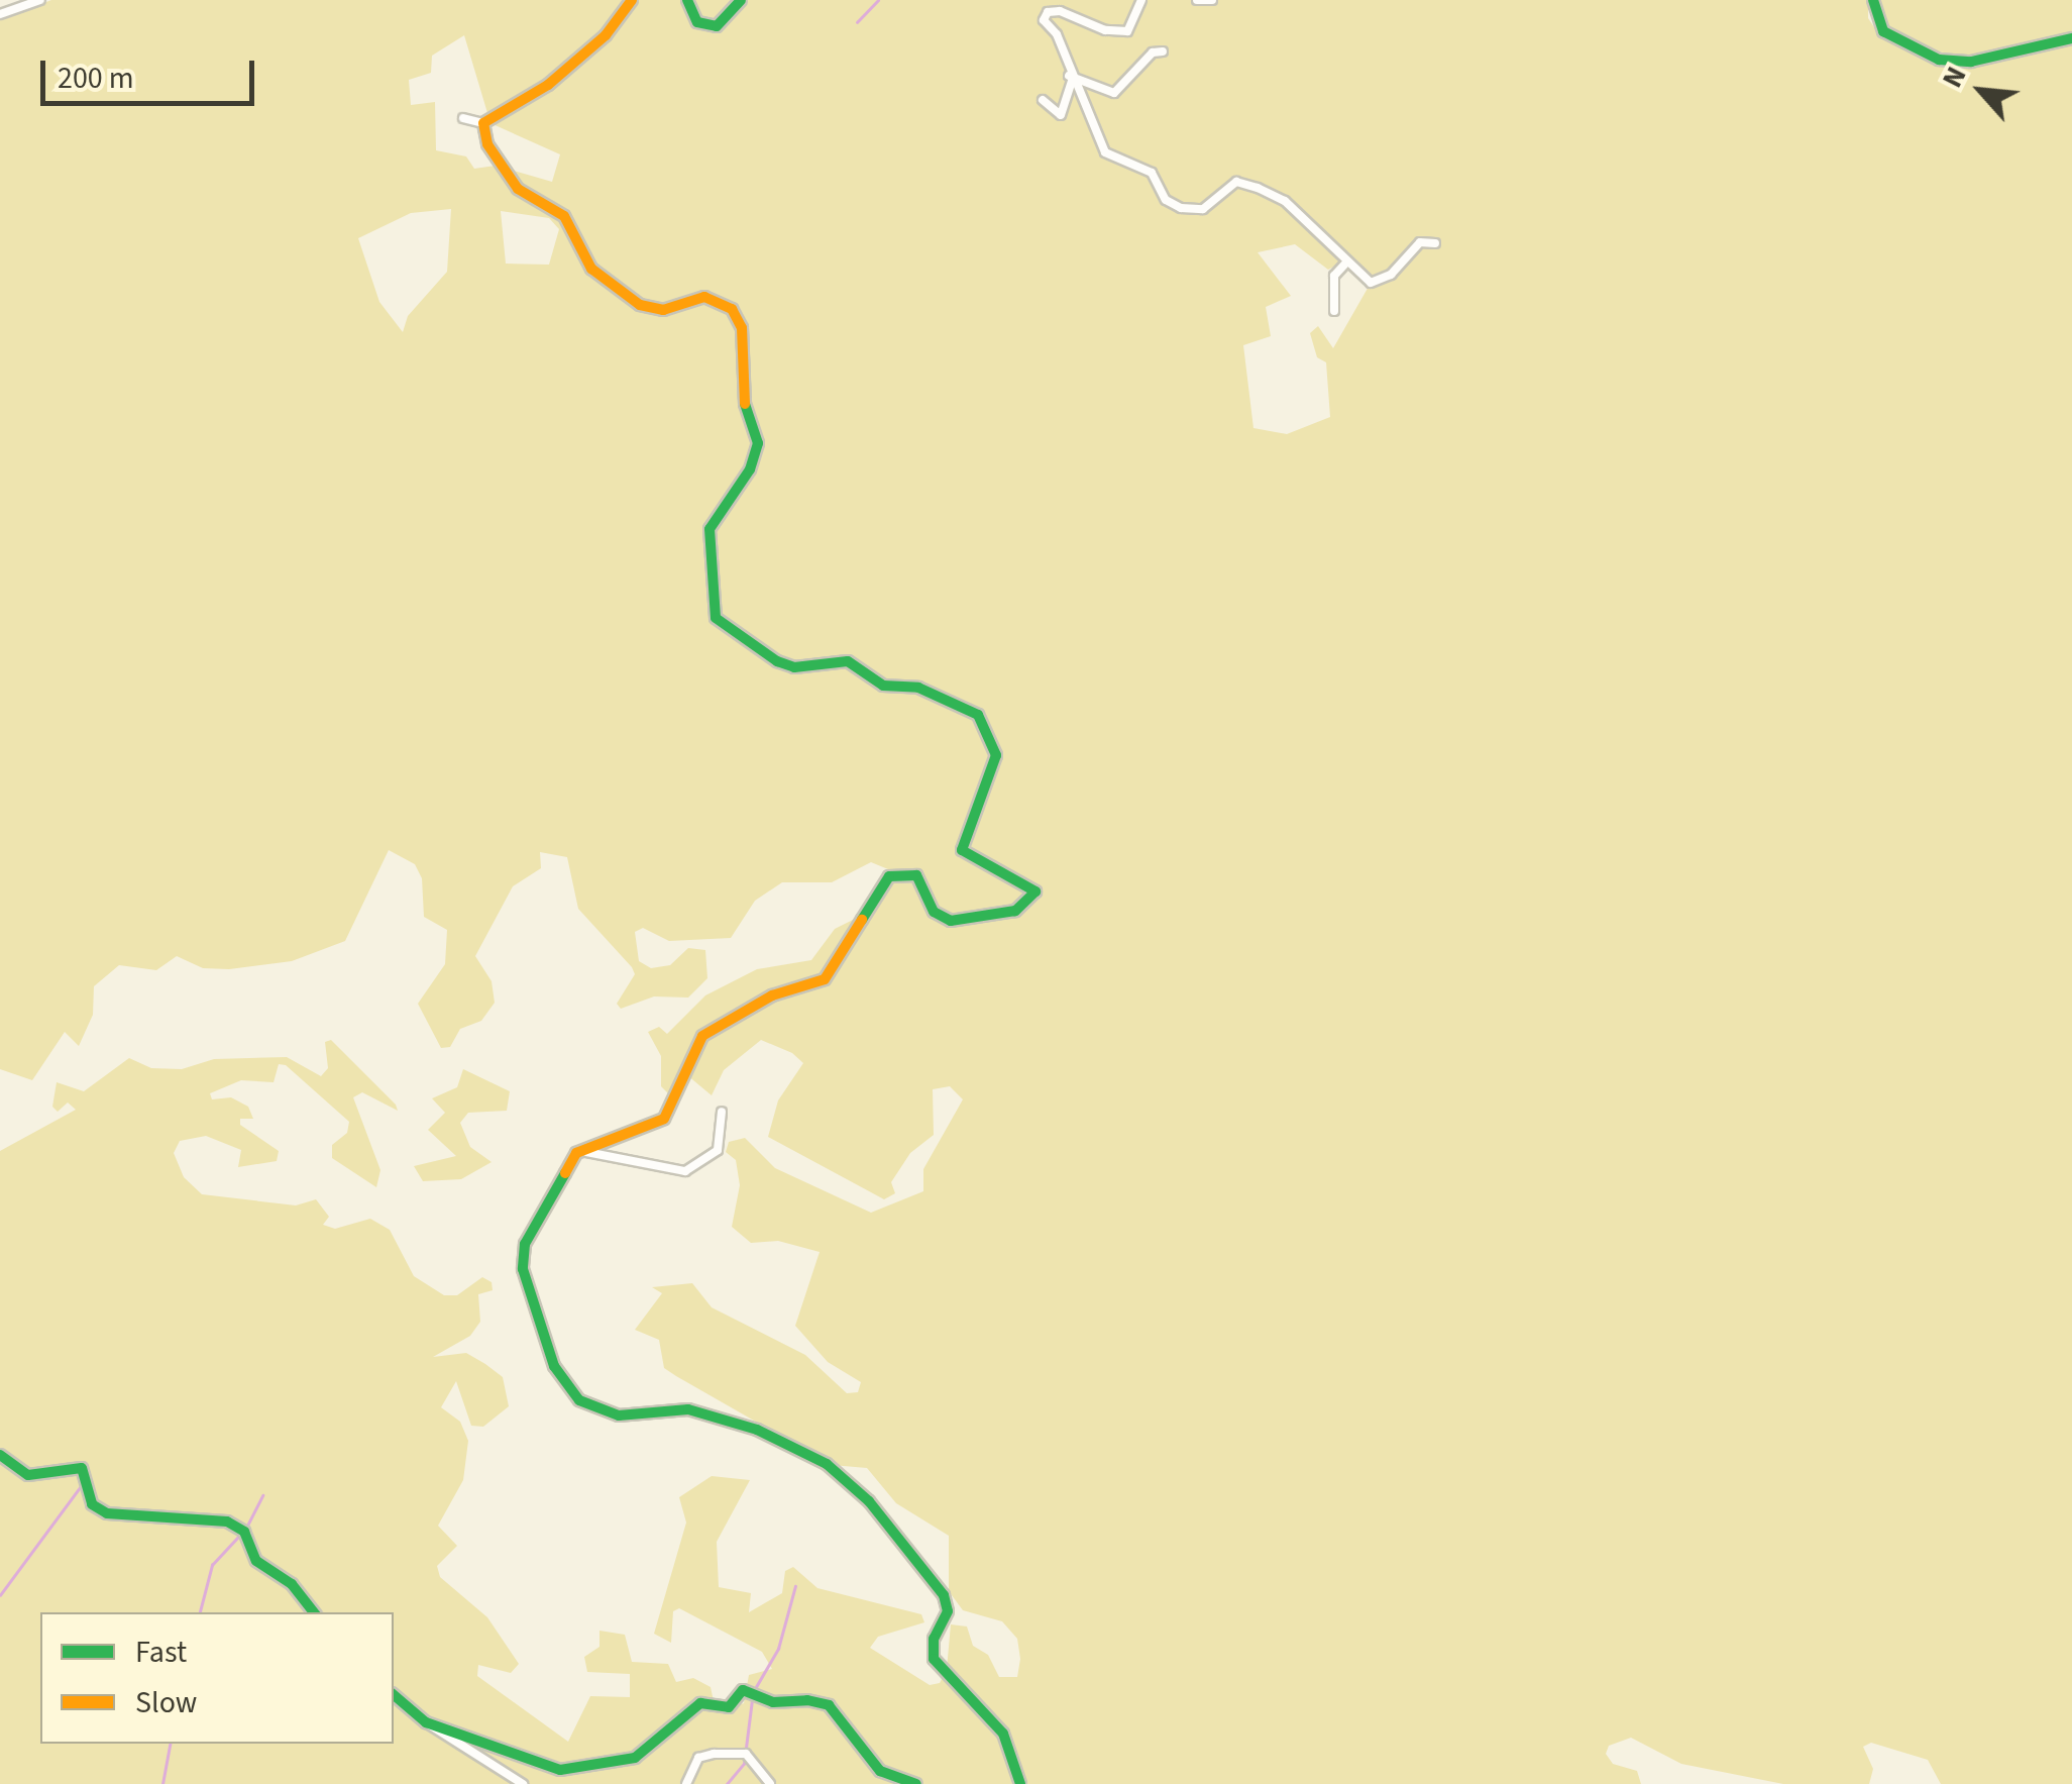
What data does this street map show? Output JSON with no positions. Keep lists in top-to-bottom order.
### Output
{
  "legend": ["Fast", "Slow"],
  "scale_bar": "200 m",
  "north": "top left"
}
